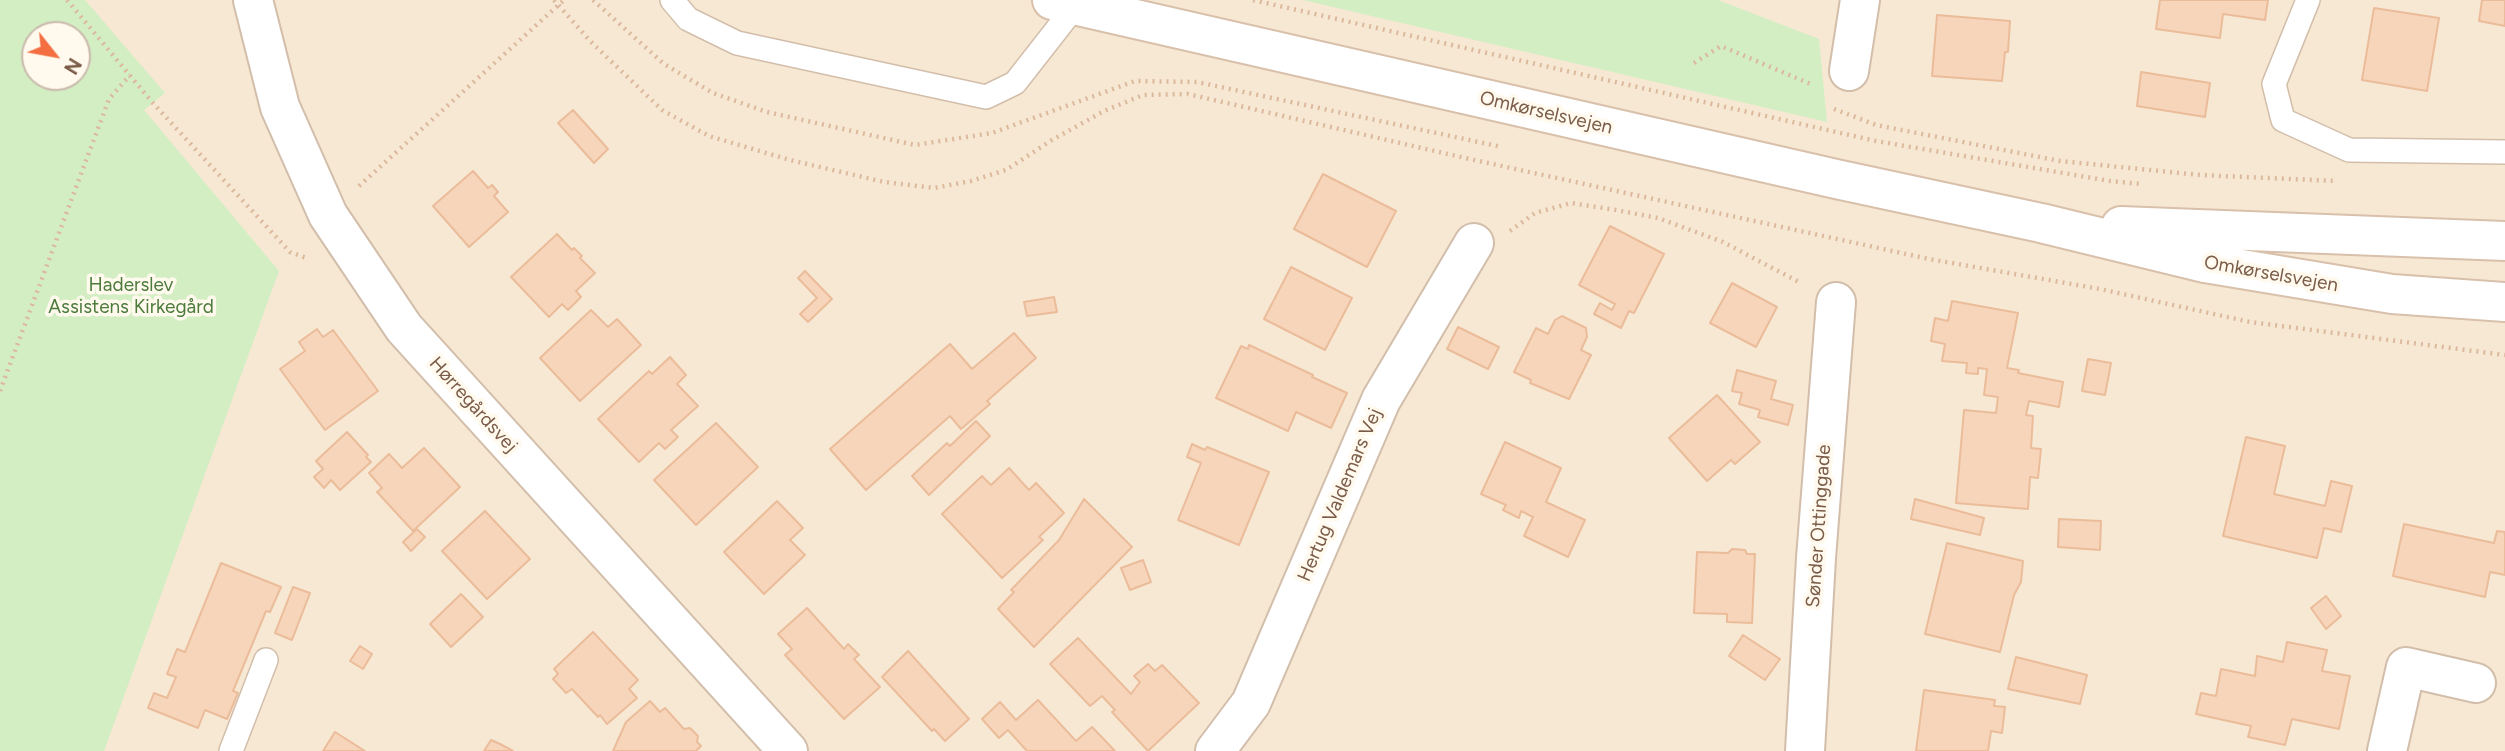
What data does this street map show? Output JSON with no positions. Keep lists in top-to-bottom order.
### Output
{
  "streets": {
    "street": [
      "Omkørselsvejen",
      "Hørregårdsvej",
      "Hertug Valdemars Vej",
      "Sønder Ottinggade"
    ]
  },
  "parks": ["Haderslev Assistens Kirkegård"],
  "north": "bottom right"
}
